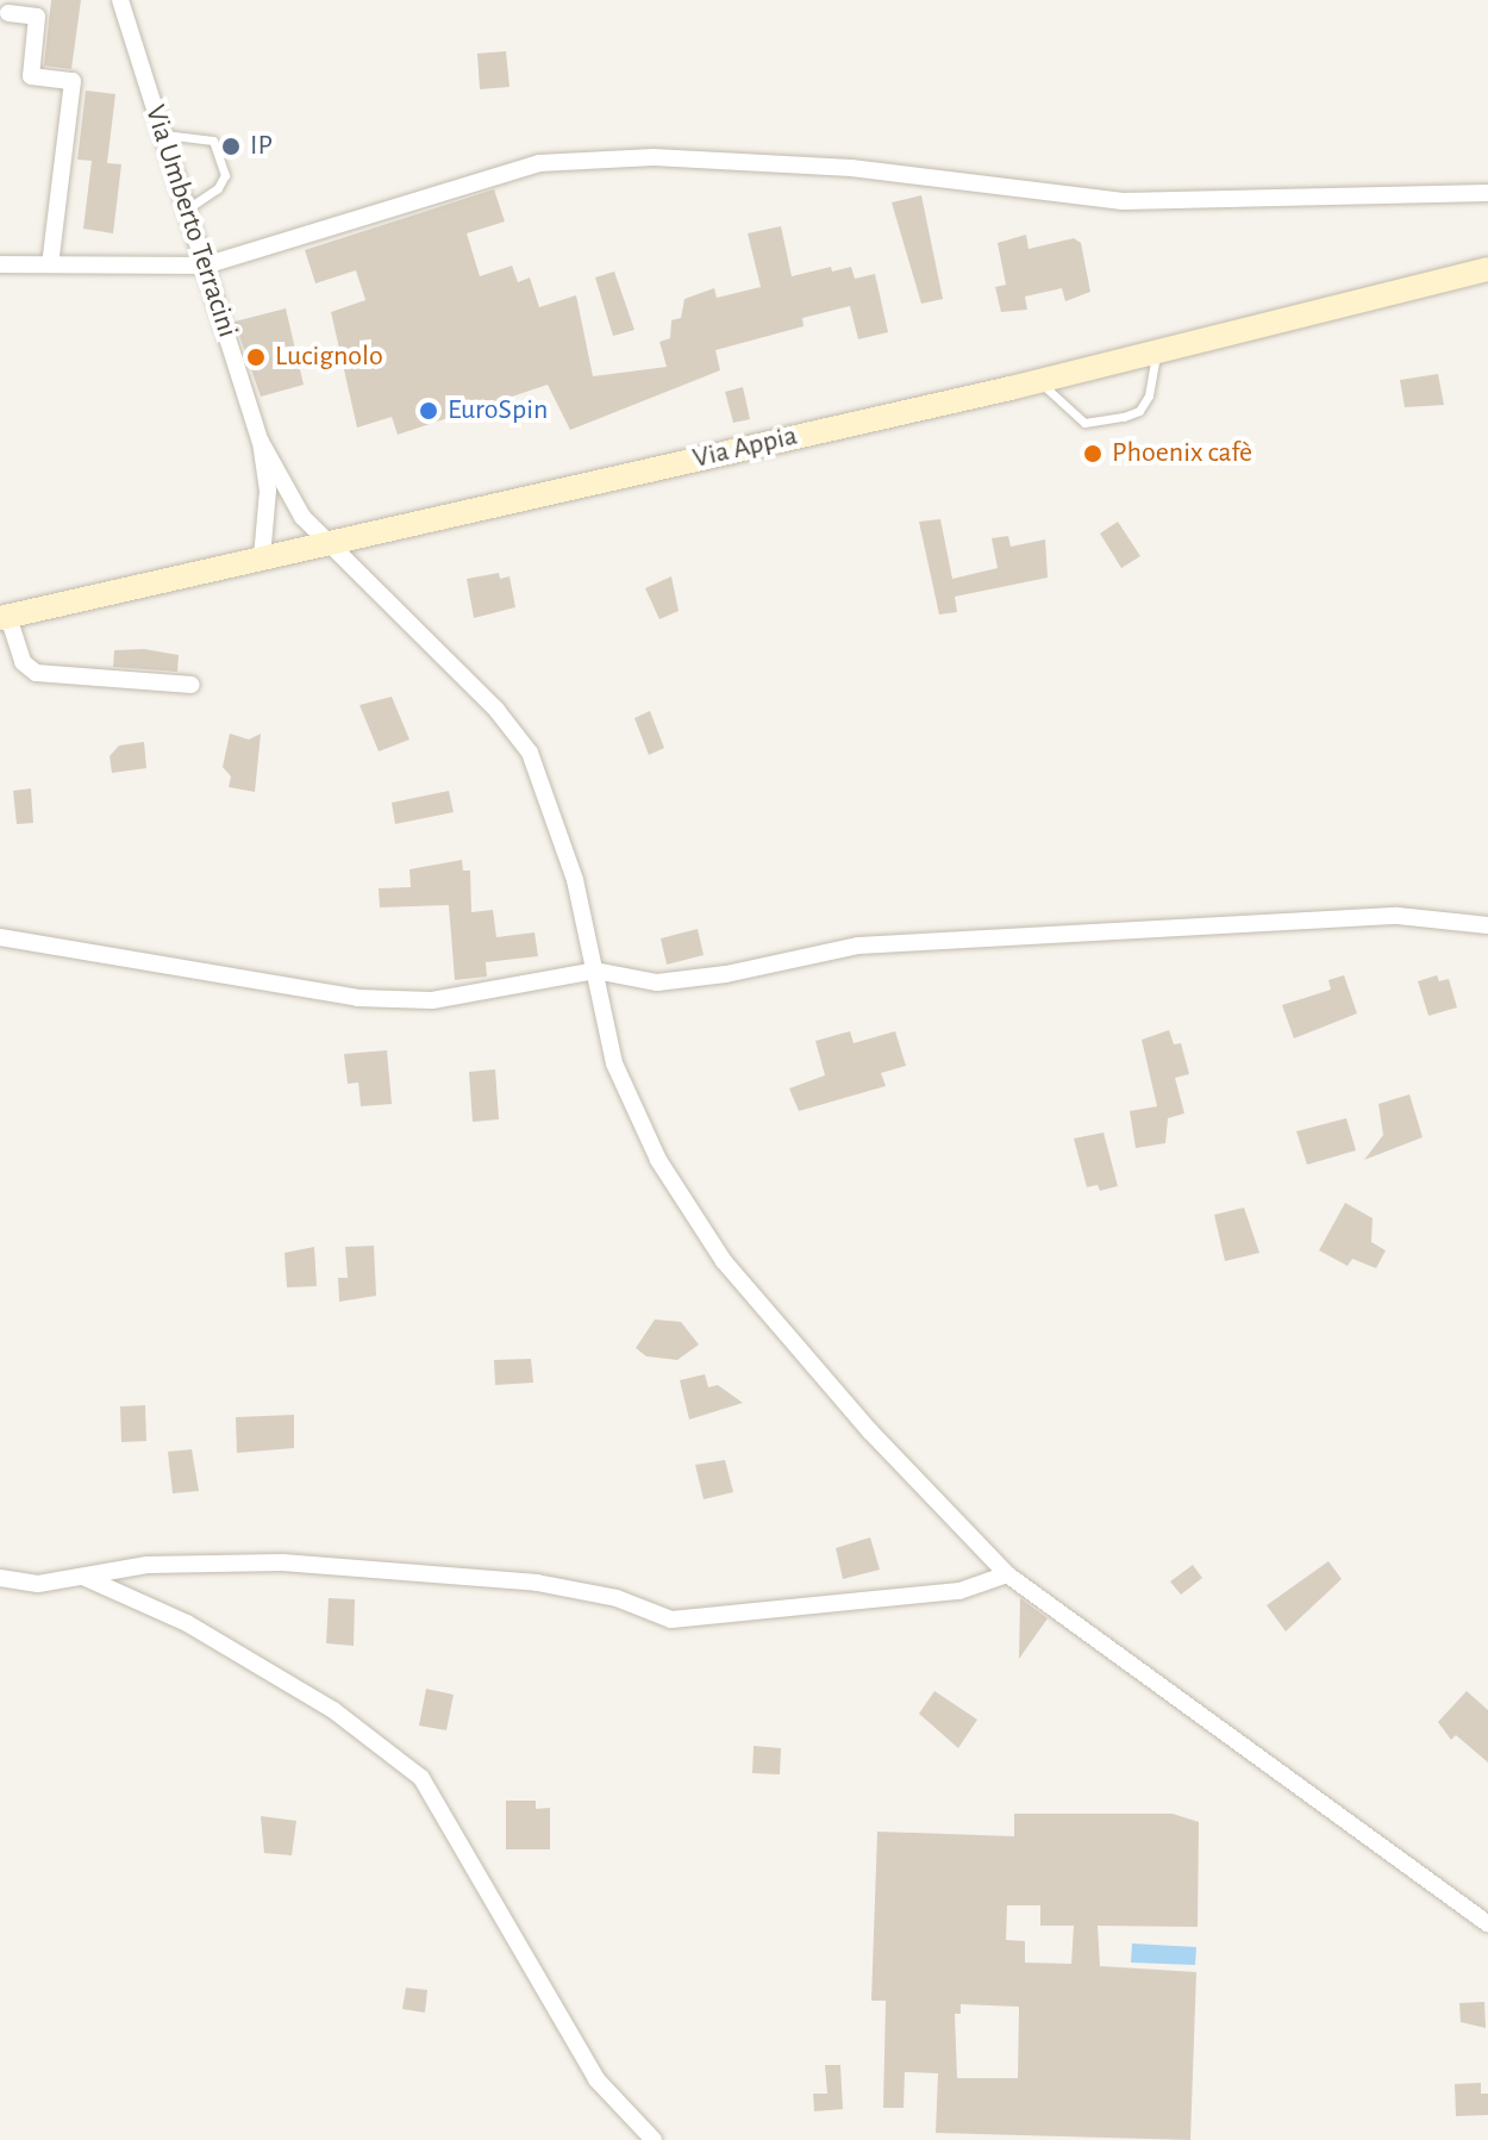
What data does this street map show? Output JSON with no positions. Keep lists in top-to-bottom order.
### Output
{
  "streets": {
    "main road": ["Via Appia"],
    "street": ["Via Umberto Terracini"]
  },
  "places": [
    "IP",
    "Lucignolo",
    "EuroSpin",
    "Phoenix cafè"
  ]
}
